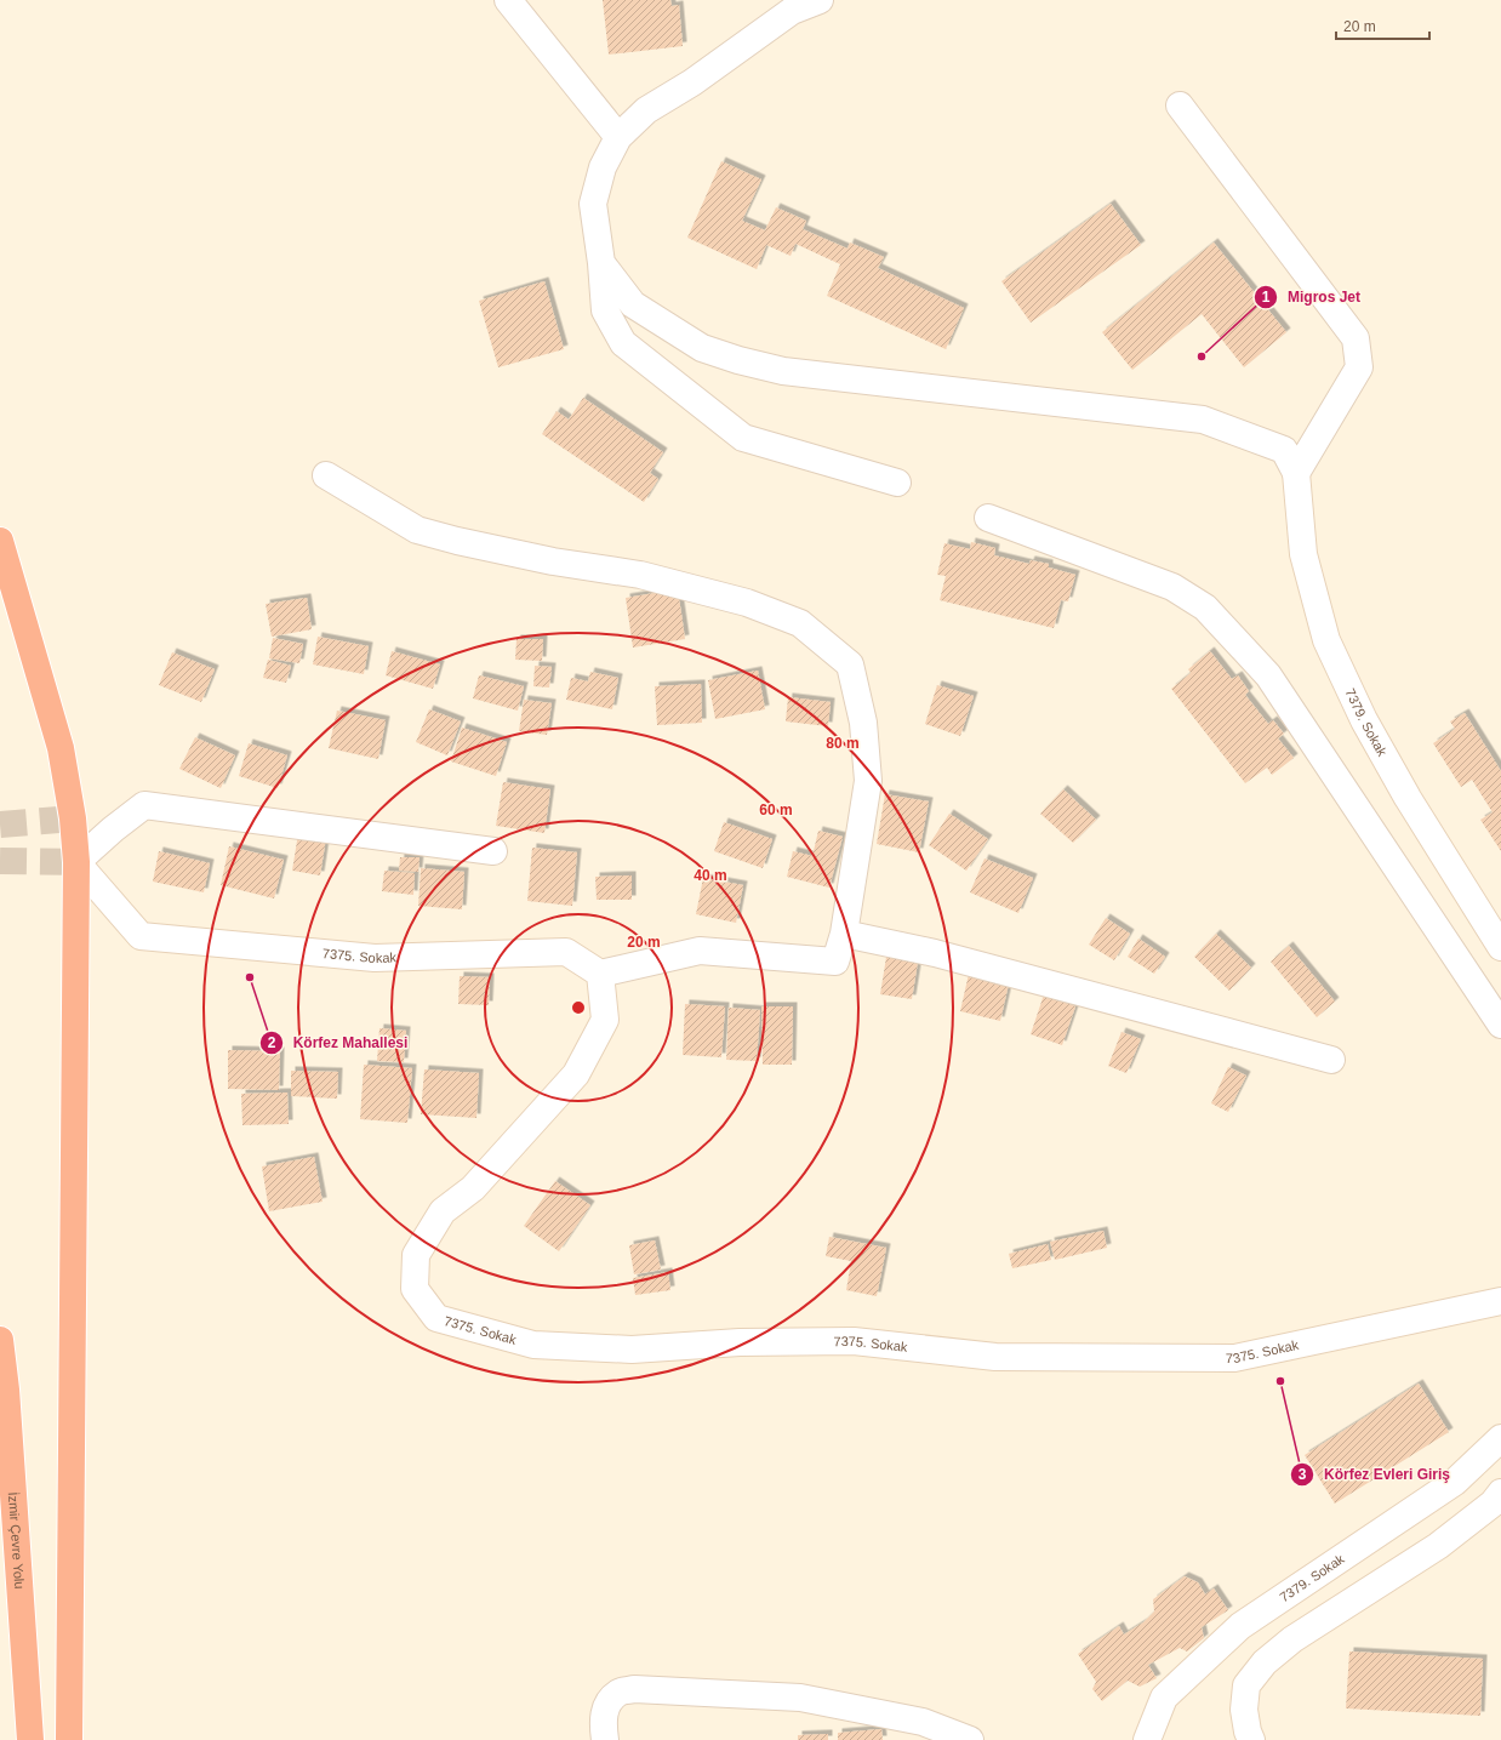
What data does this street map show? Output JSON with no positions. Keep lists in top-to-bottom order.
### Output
{
  "streets": {
    "highway": ["İzmir Çevre Yolu"],
    "street": ["7379. Sokak", "7375. Sokak"]
  },
  "places": ["Migros Jet", "Körfez Mahallesi", "Körfez Evleri Giriş"],
  "scale_bar": "20 m",
  "rings": [
    "80 m",
    "60 m",
    "40 m",
    "20 m"
  ]
}
